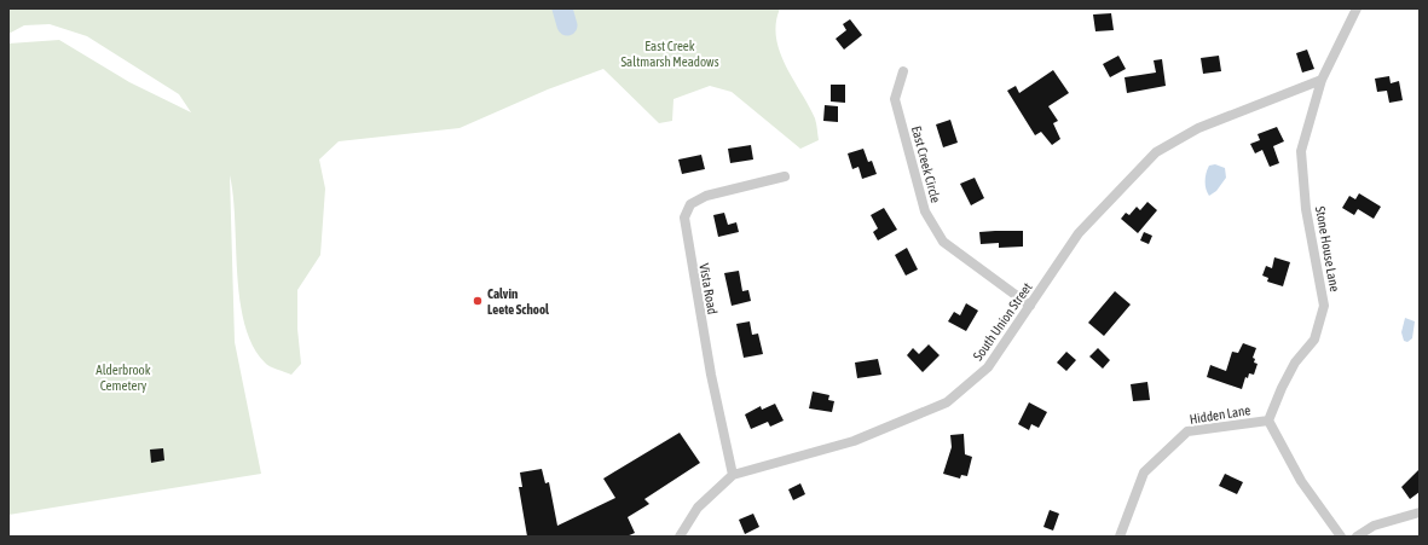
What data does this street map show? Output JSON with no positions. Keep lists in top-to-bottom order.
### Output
{
  "streets": {
    "street": [
      "East Creek Circle",
      "Stone House Lane",
      "Vista Road",
      "South Union Street",
      "Hidden Lane"
    ]
  },
  "crossings": [
    ["East Creek Circle", "South Union Street"],
    ["Stone House Lane", "South Union Street"],
    ["Stone House Lane", "Hidden Lane"],
    ["Vista Road", "South Union Street"]
  ],
  "parks": ["East Creek Saltmarsh Meadows", "Alderbrook Cemetery"],
  "places": ["Calvin Leete School"]
}
